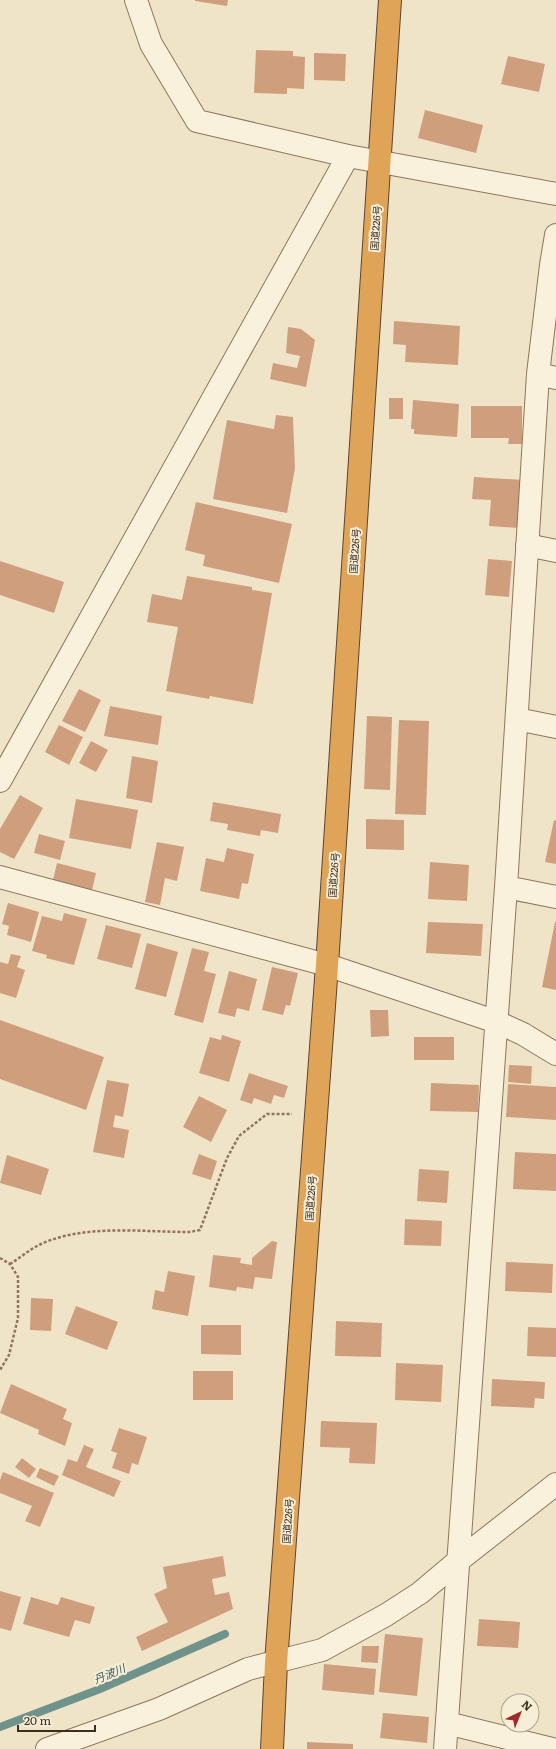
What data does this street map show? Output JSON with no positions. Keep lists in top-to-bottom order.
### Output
{
  "streets": {
    "highway": ["国道226号"]
  },
  "water": ["丹波川"],
  "scale_bar": "20 m",
  "north": "top right"
}
